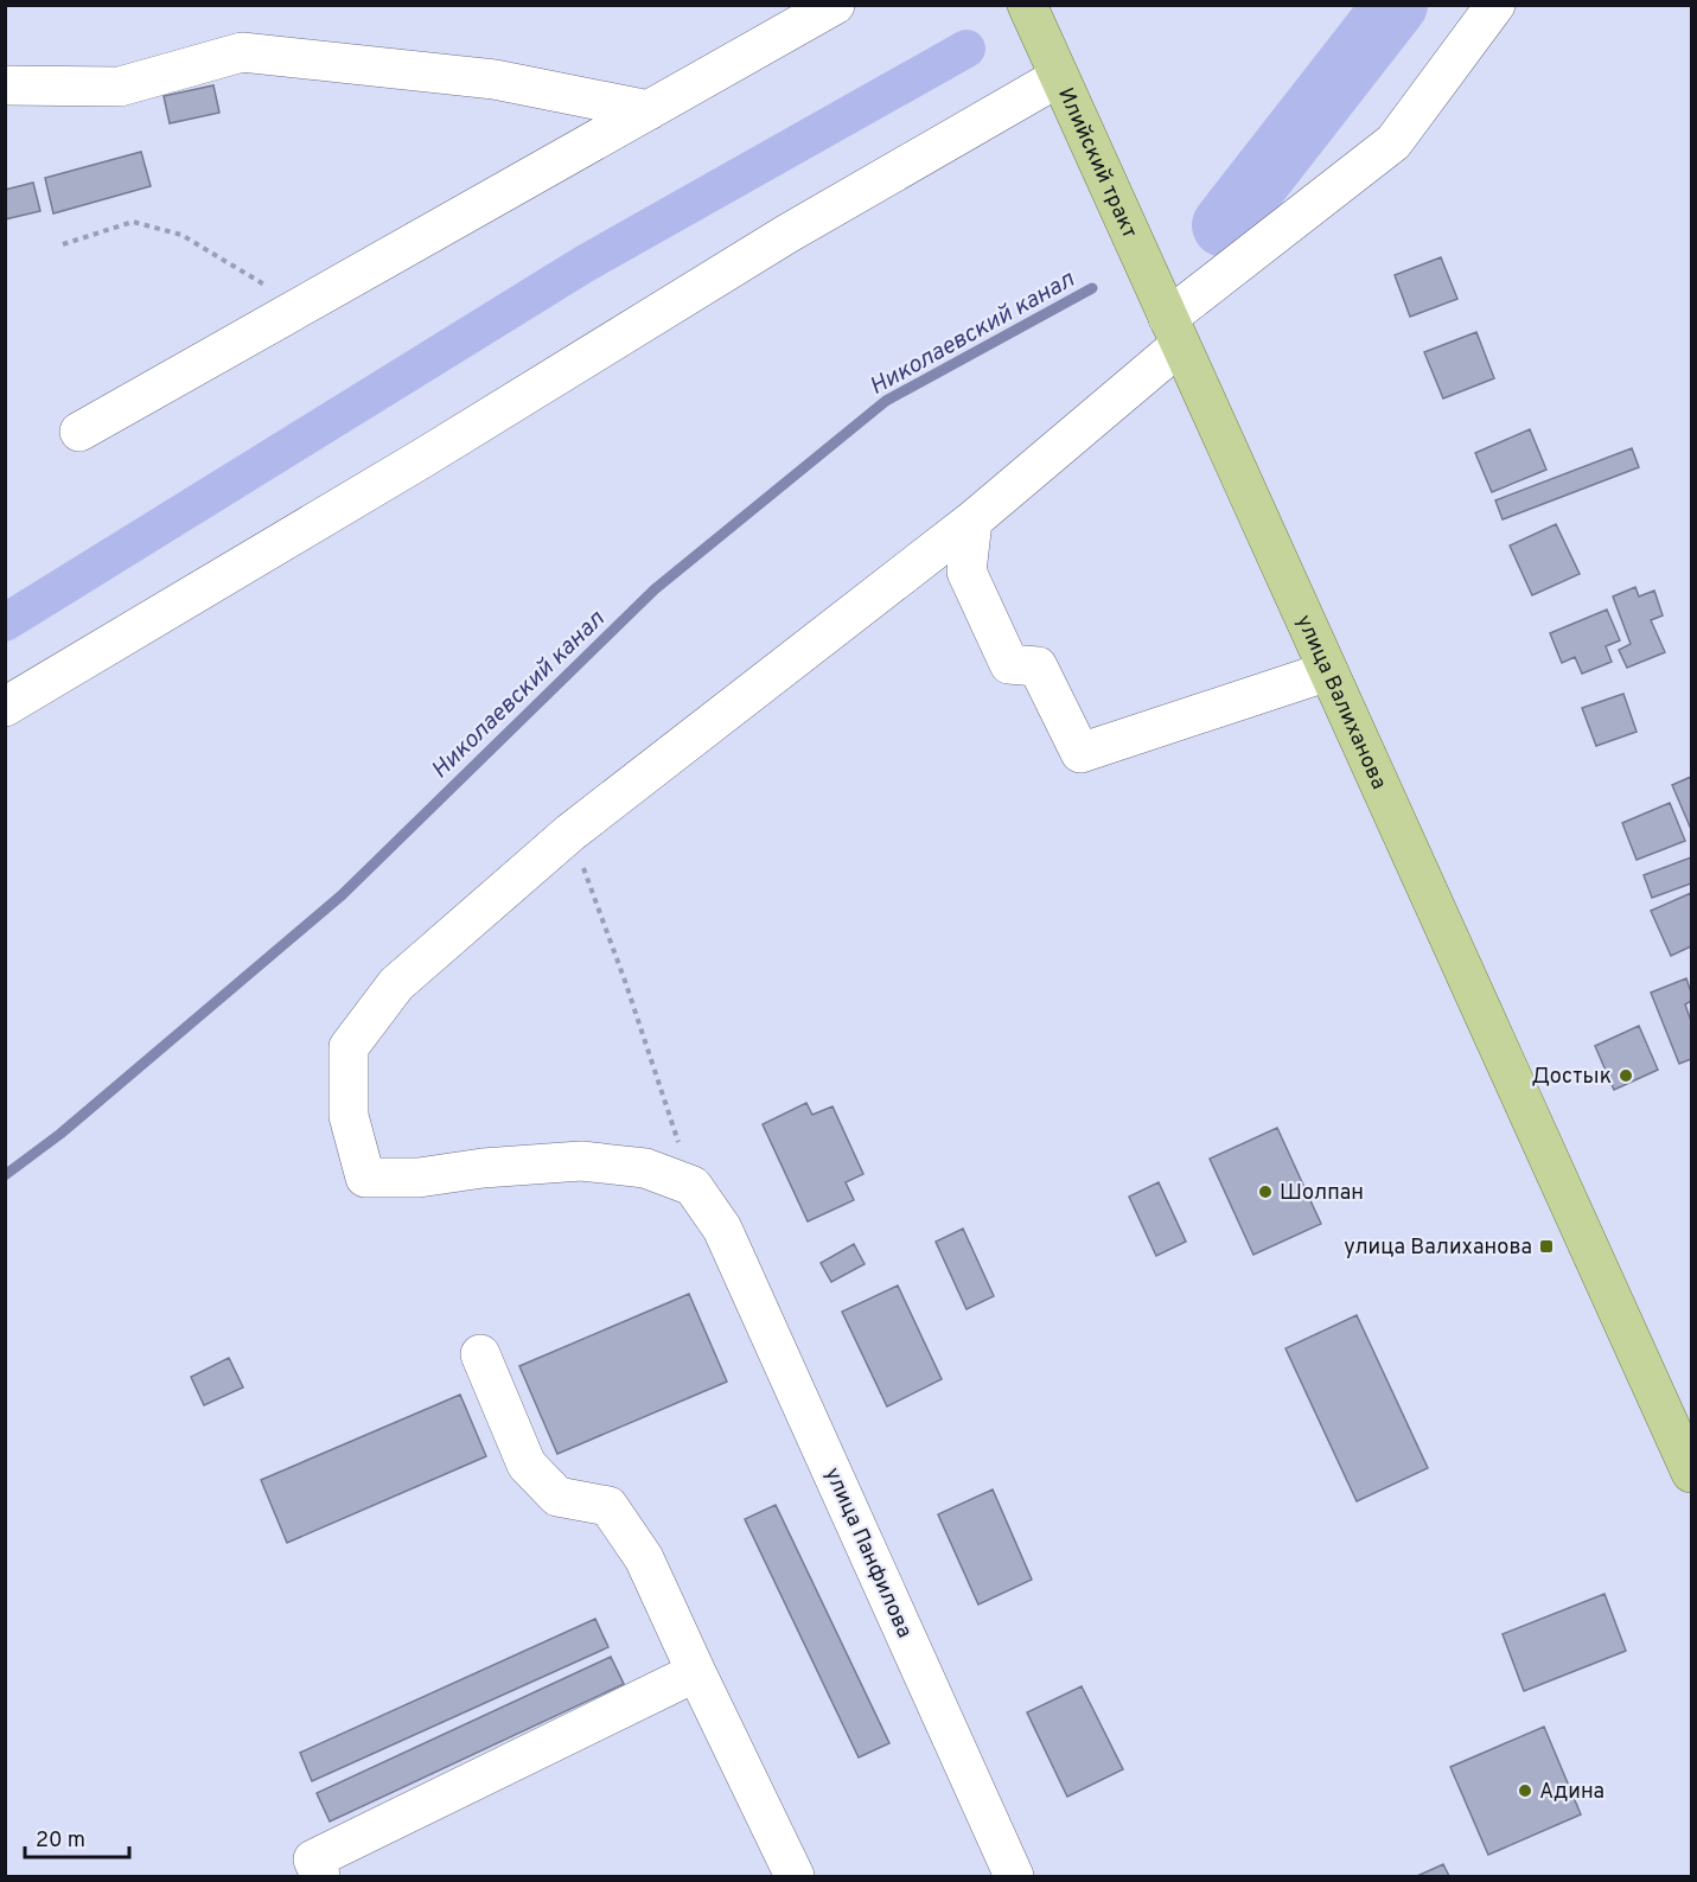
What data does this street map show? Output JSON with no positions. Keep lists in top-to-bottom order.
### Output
{
  "streets": {
    "main road": ["Илийский тракт", "улица Валиханова"],
    "street": ["улица Панфилова"]
  },
  "crossings": [
    ["Илийский тракт", "улица Валиханова"]
  ],
  "water": ["Николаевский канал"],
  "places": {
    "other": ["Достык", "Шолпан", "Адина"],
    "transit": ["улица Валиханова"]
  },
  "scale_bar": "20 m"
}
